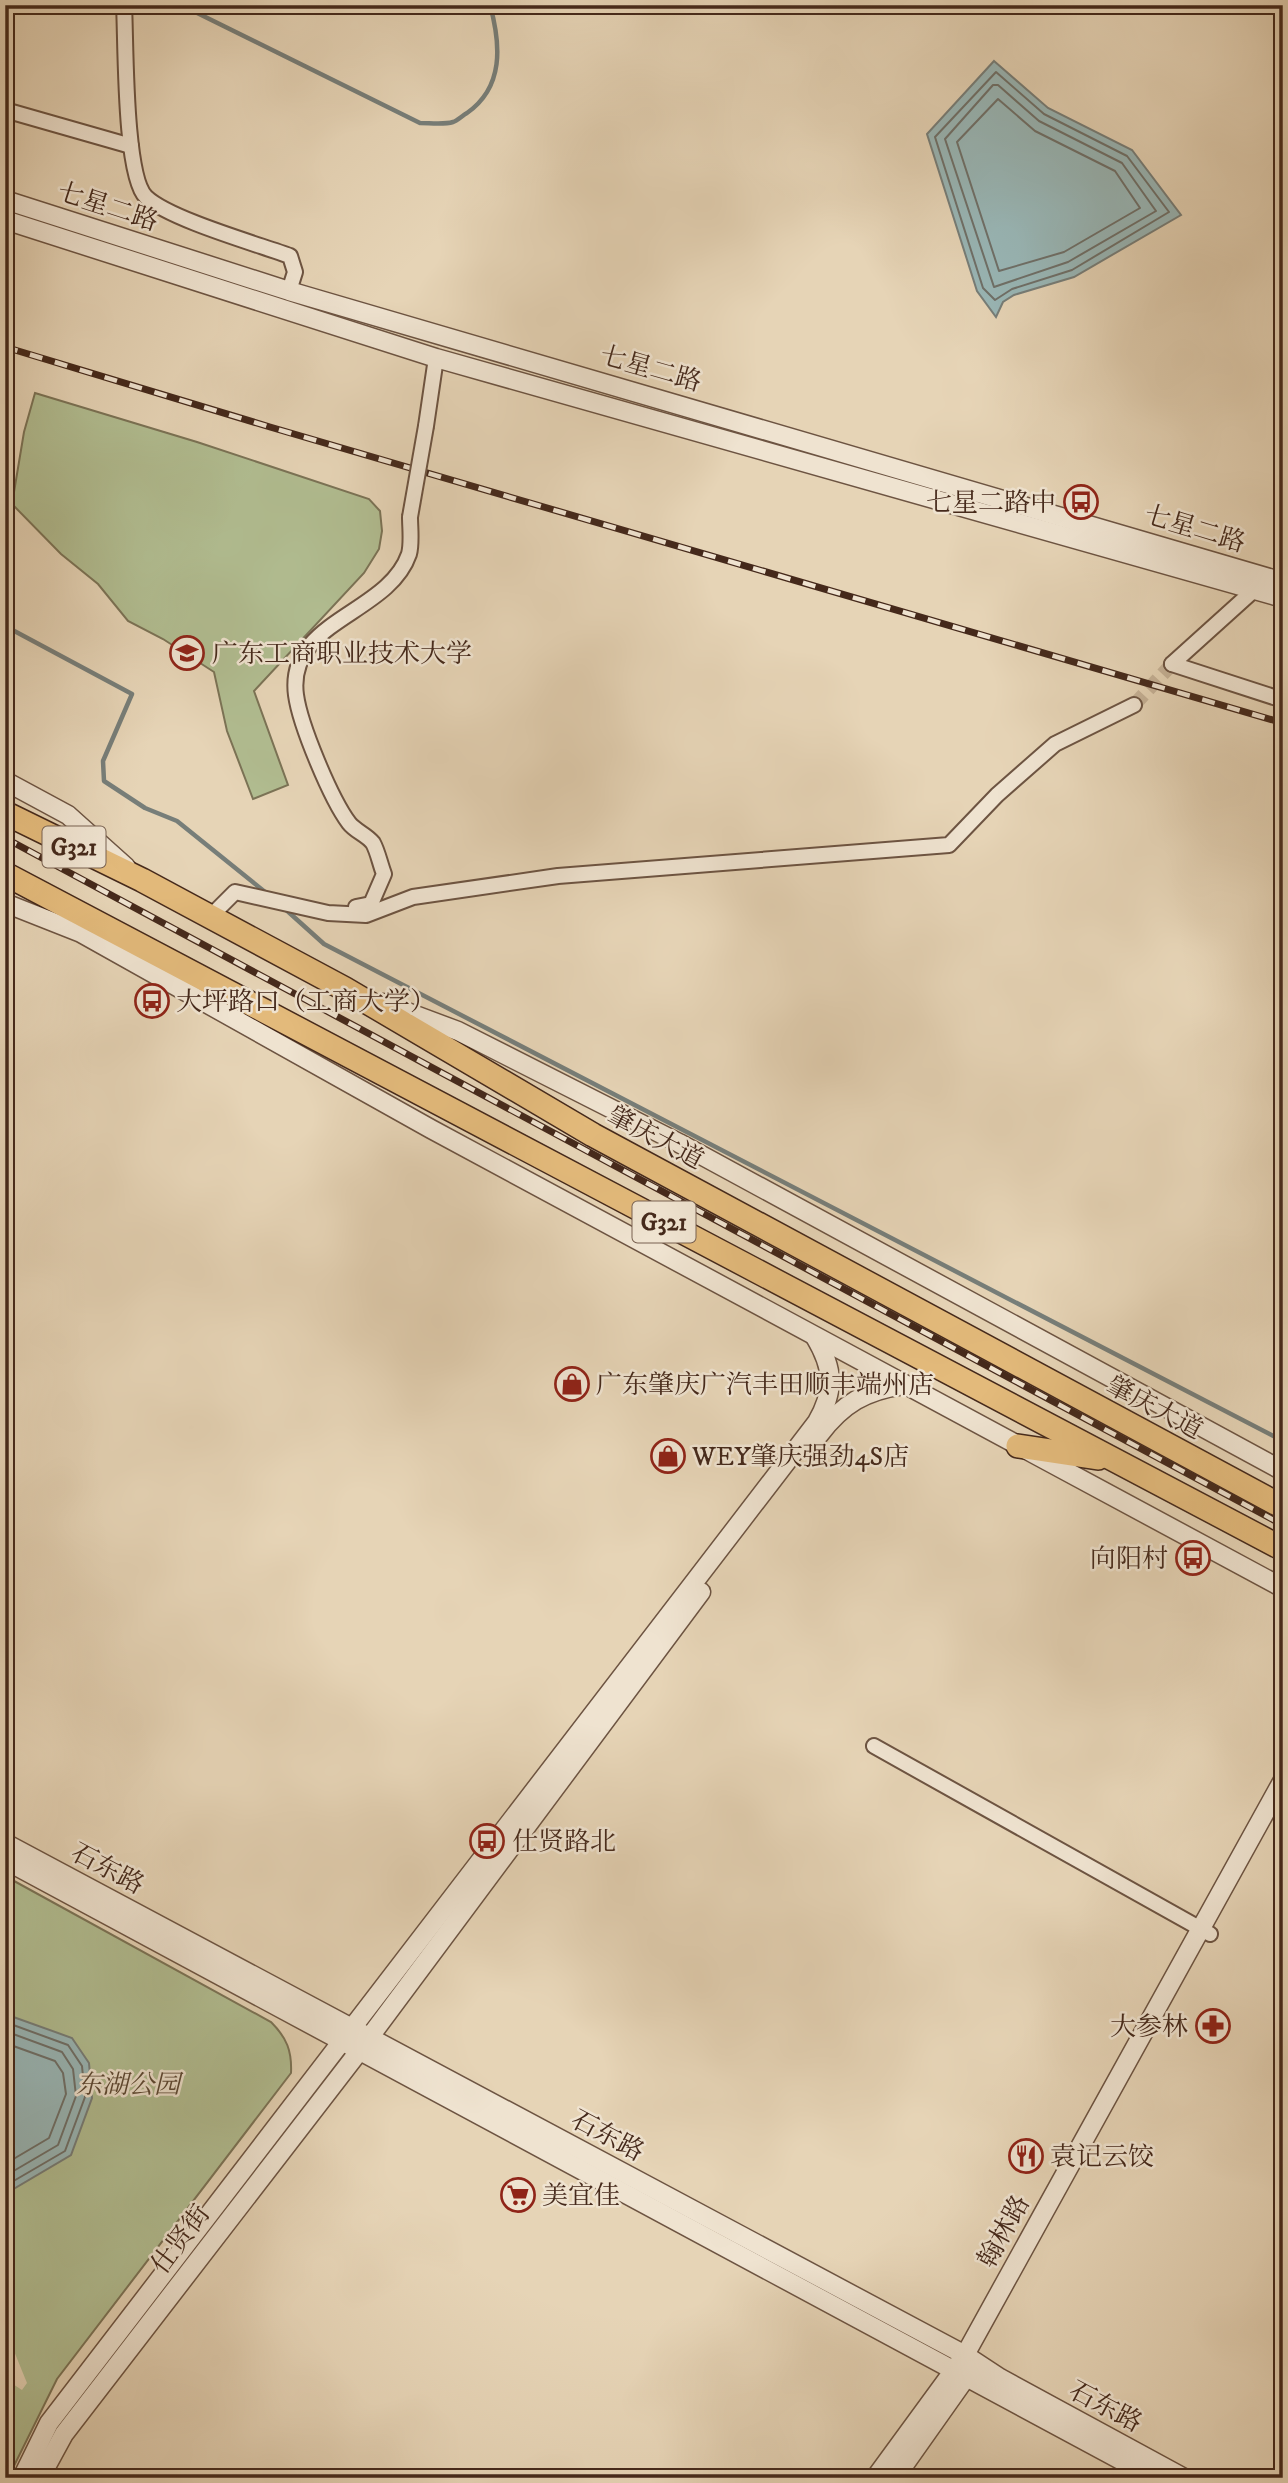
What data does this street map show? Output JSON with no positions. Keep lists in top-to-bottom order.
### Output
{
  "streets": {
    "highway": ["G321", "肇庆大道"],
    "street": [
      "七星二路",
      "石东路",
      "翰林路",
      "仕贤街"
    ]
  },
  "crossings": [
    ["石东路", "翰林路"],
    ["石东路", "仕贤街"]
  ],
  "parks": ["东湖公园"],
  "places": {
    "bus stop": [
      "七星二路中",
      "大坪路口（工商大学）",
      "向阳村",
      "仕贤路北"
    ],
    "school or university": ["广东工商职业技术大学"],
    "shop": ["广东肇庆广汽丰田顺丰端州店", "WEY肇庆强劲4S店"],
    "pharmacy": ["大参林"],
    "restaurant": ["袁记云饺"],
    "supermarket": ["美宜佳"]
  }
}
